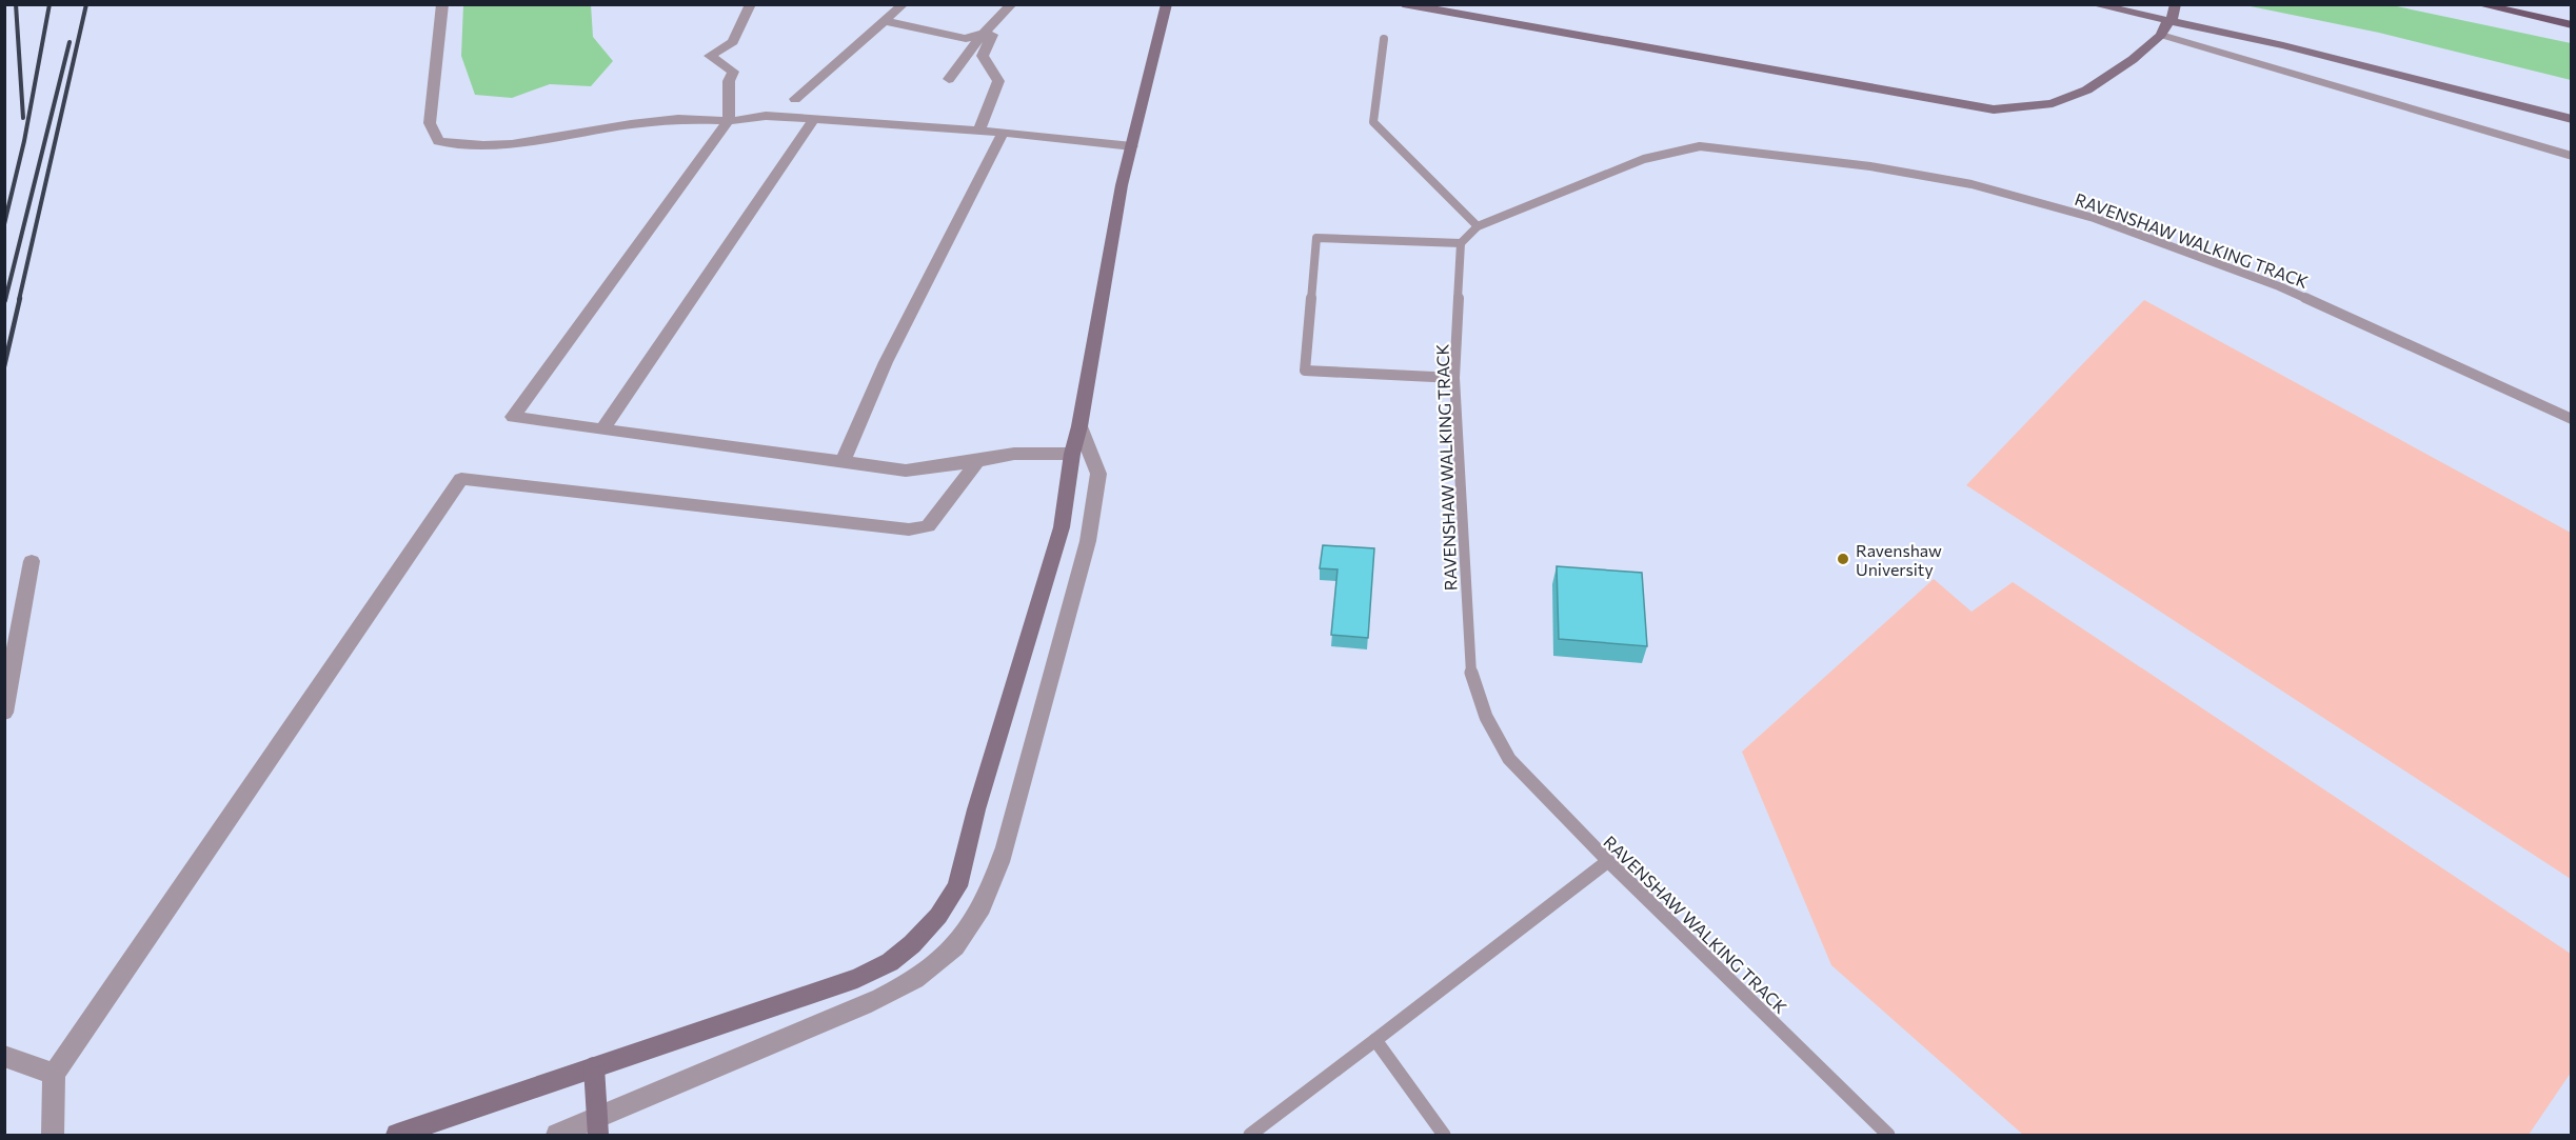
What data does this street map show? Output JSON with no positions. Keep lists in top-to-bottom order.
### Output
{
  "streets": {
    "lane": ["RAVENSHAW WALKING TRACK"]
  },
  "places": ["Ravenshaw University"]
}
